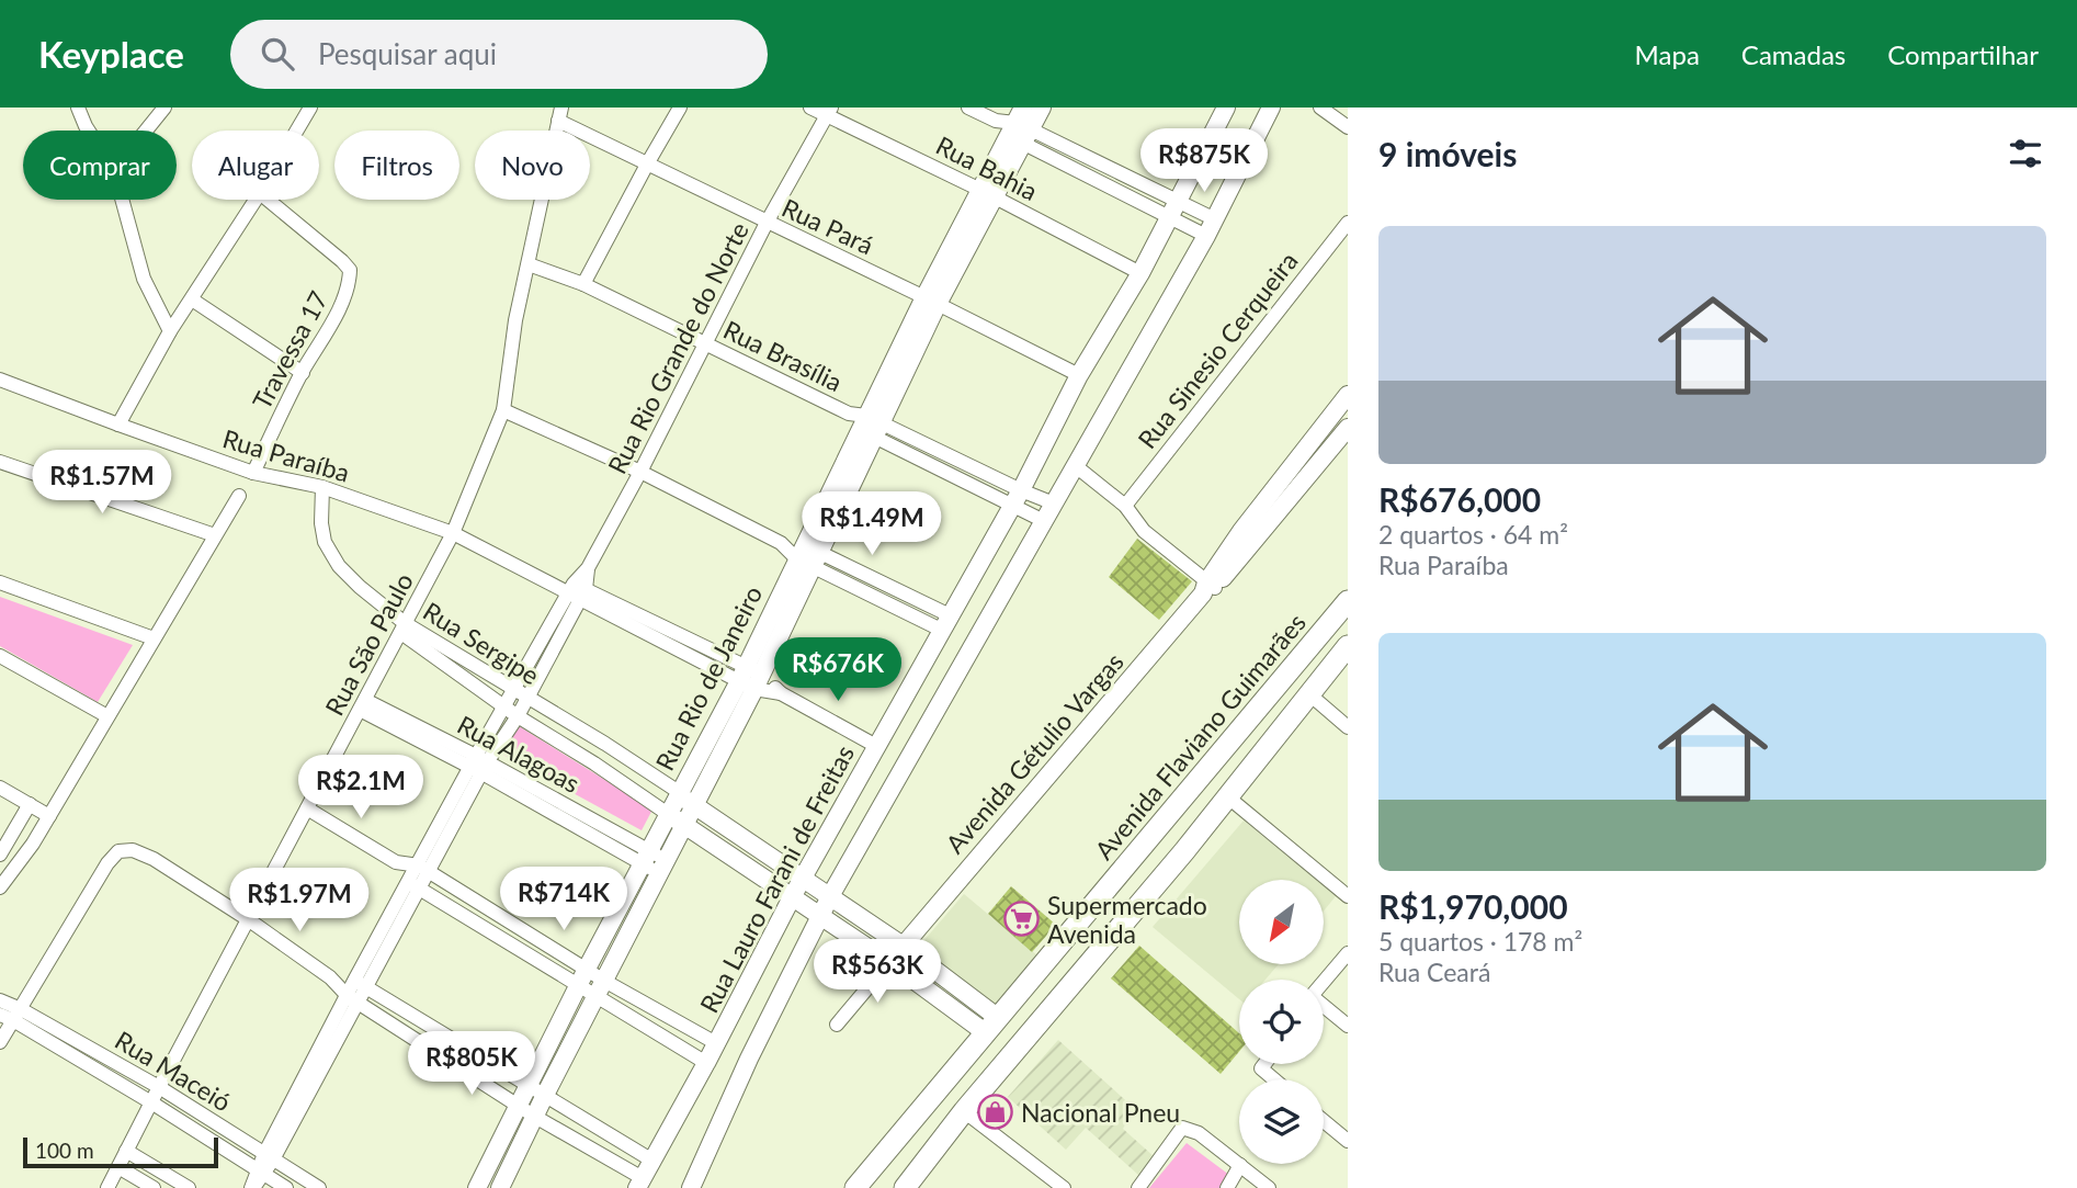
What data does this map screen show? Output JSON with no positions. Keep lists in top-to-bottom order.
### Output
{
  "streets": {
    "main road": ["Avenida Flaviano Guimarães"],
    "street": [
      "Rua Bahia",
      "Rua Pará",
      "Rua Rio Grande do Norte",
      "Travessa 17",
      "Rua Sinesio Cerqueira",
      "Rua Brasília",
      "Rua Paraíba",
      "Rua Sergipe",
      "Rua São Paulo",
      "Rua Rio de Janeiro",
      "Avenida Gétulio Vargas",
      "Rua Alagoas",
      "Rua Lauro Farani de Freitas",
      "Rua Maceió"
    ]
  },
  "crossings": [
    ["Rua Bahia", "Rua Rio Grande do Norte"],
    ["Rua Bahia", "Rua Rio de Janeiro"],
    ["Rua Bahia", "Rua Lauro Farani de Freitas"],
    ["Rua Pará", "Rua Rio Grande do Norte"],
    ["Rua Pará", "Rua São Paulo"],
    ["Rua Pará", "Rua Rio de Janeiro"],
    ["Rua Pará", "Rua Lauro Farani de Freitas"],
    ["Rua Rio Grande do Norte", "Rua Brasília"],
    ["Rua Rio Grande do Norte", "Rua Paraíba"],
    ["Rua Rio Grande do Norte", "Rua Sergipe"],
    ["Rua Rio Grande do Norte", "Rua Alagoas"],
    ["Rua Rio Grande do Norte", "Rua Maceió"],
    ["Travessa 17", "Rua Paraíba"],
    ["Rua Brasília", "Rua São Paulo"],
    ["Rua Brasília", "Rua Rio de Janeiro"],
    ["Rua Brasília", "Rua Lauro Farani de Freitas"],
    ["Rua Paraíba", "Rua Sergipe"],
    ["Rua Paraíba", "Rua São Paulo"],
    ["Rua Sergipe", "Rua São Paulo"],
    ["Rua Sergipe", "Rua Rio de Janeiro"],
    ["Rua São Paulo", "Rua Alagoas"],
    ["Rua São Paulo", "Rua Maceió"],
    ["Rua Rio de Janeiro", "Rua Alagoas"]
  ],
  "places": {
    "supermarket": ["Supermercado Avenida"],
    "shop": ["Nacional Pneu"]
  },
  "scale_bar": "100 m",
  "north": "bottom left",
  "page": {
    "header": "Keyplace",
    "search": "Pesquisar aqui",
    "nav": ["Mapa", "Camadas", "Compartilhar"],
    "heading": "9 imóveis",
    "price": [
      "R$875K",
      "R$1.57M",
      "R$1.49M",
      "R$676K",
      "R$2.1M",
      "R$714K",
      "R$1.97M",
      "R$563K",
      "R$805K"
    ],
    "chip": [
      "Comprar",
      "Alugar",
      "Filtros",
      "Novo"
    ],
    "list": [
      {
        "name": "R$676,000",
        "note": "2 quartos · 64 m² · Rua Paraíba"
      },
      {
        "name": "R$1,970,000",
        "note": "5 quartos · 178 m² · Rua Ceará"
      }
    ],
    "scale": "100 m"
  }
}
